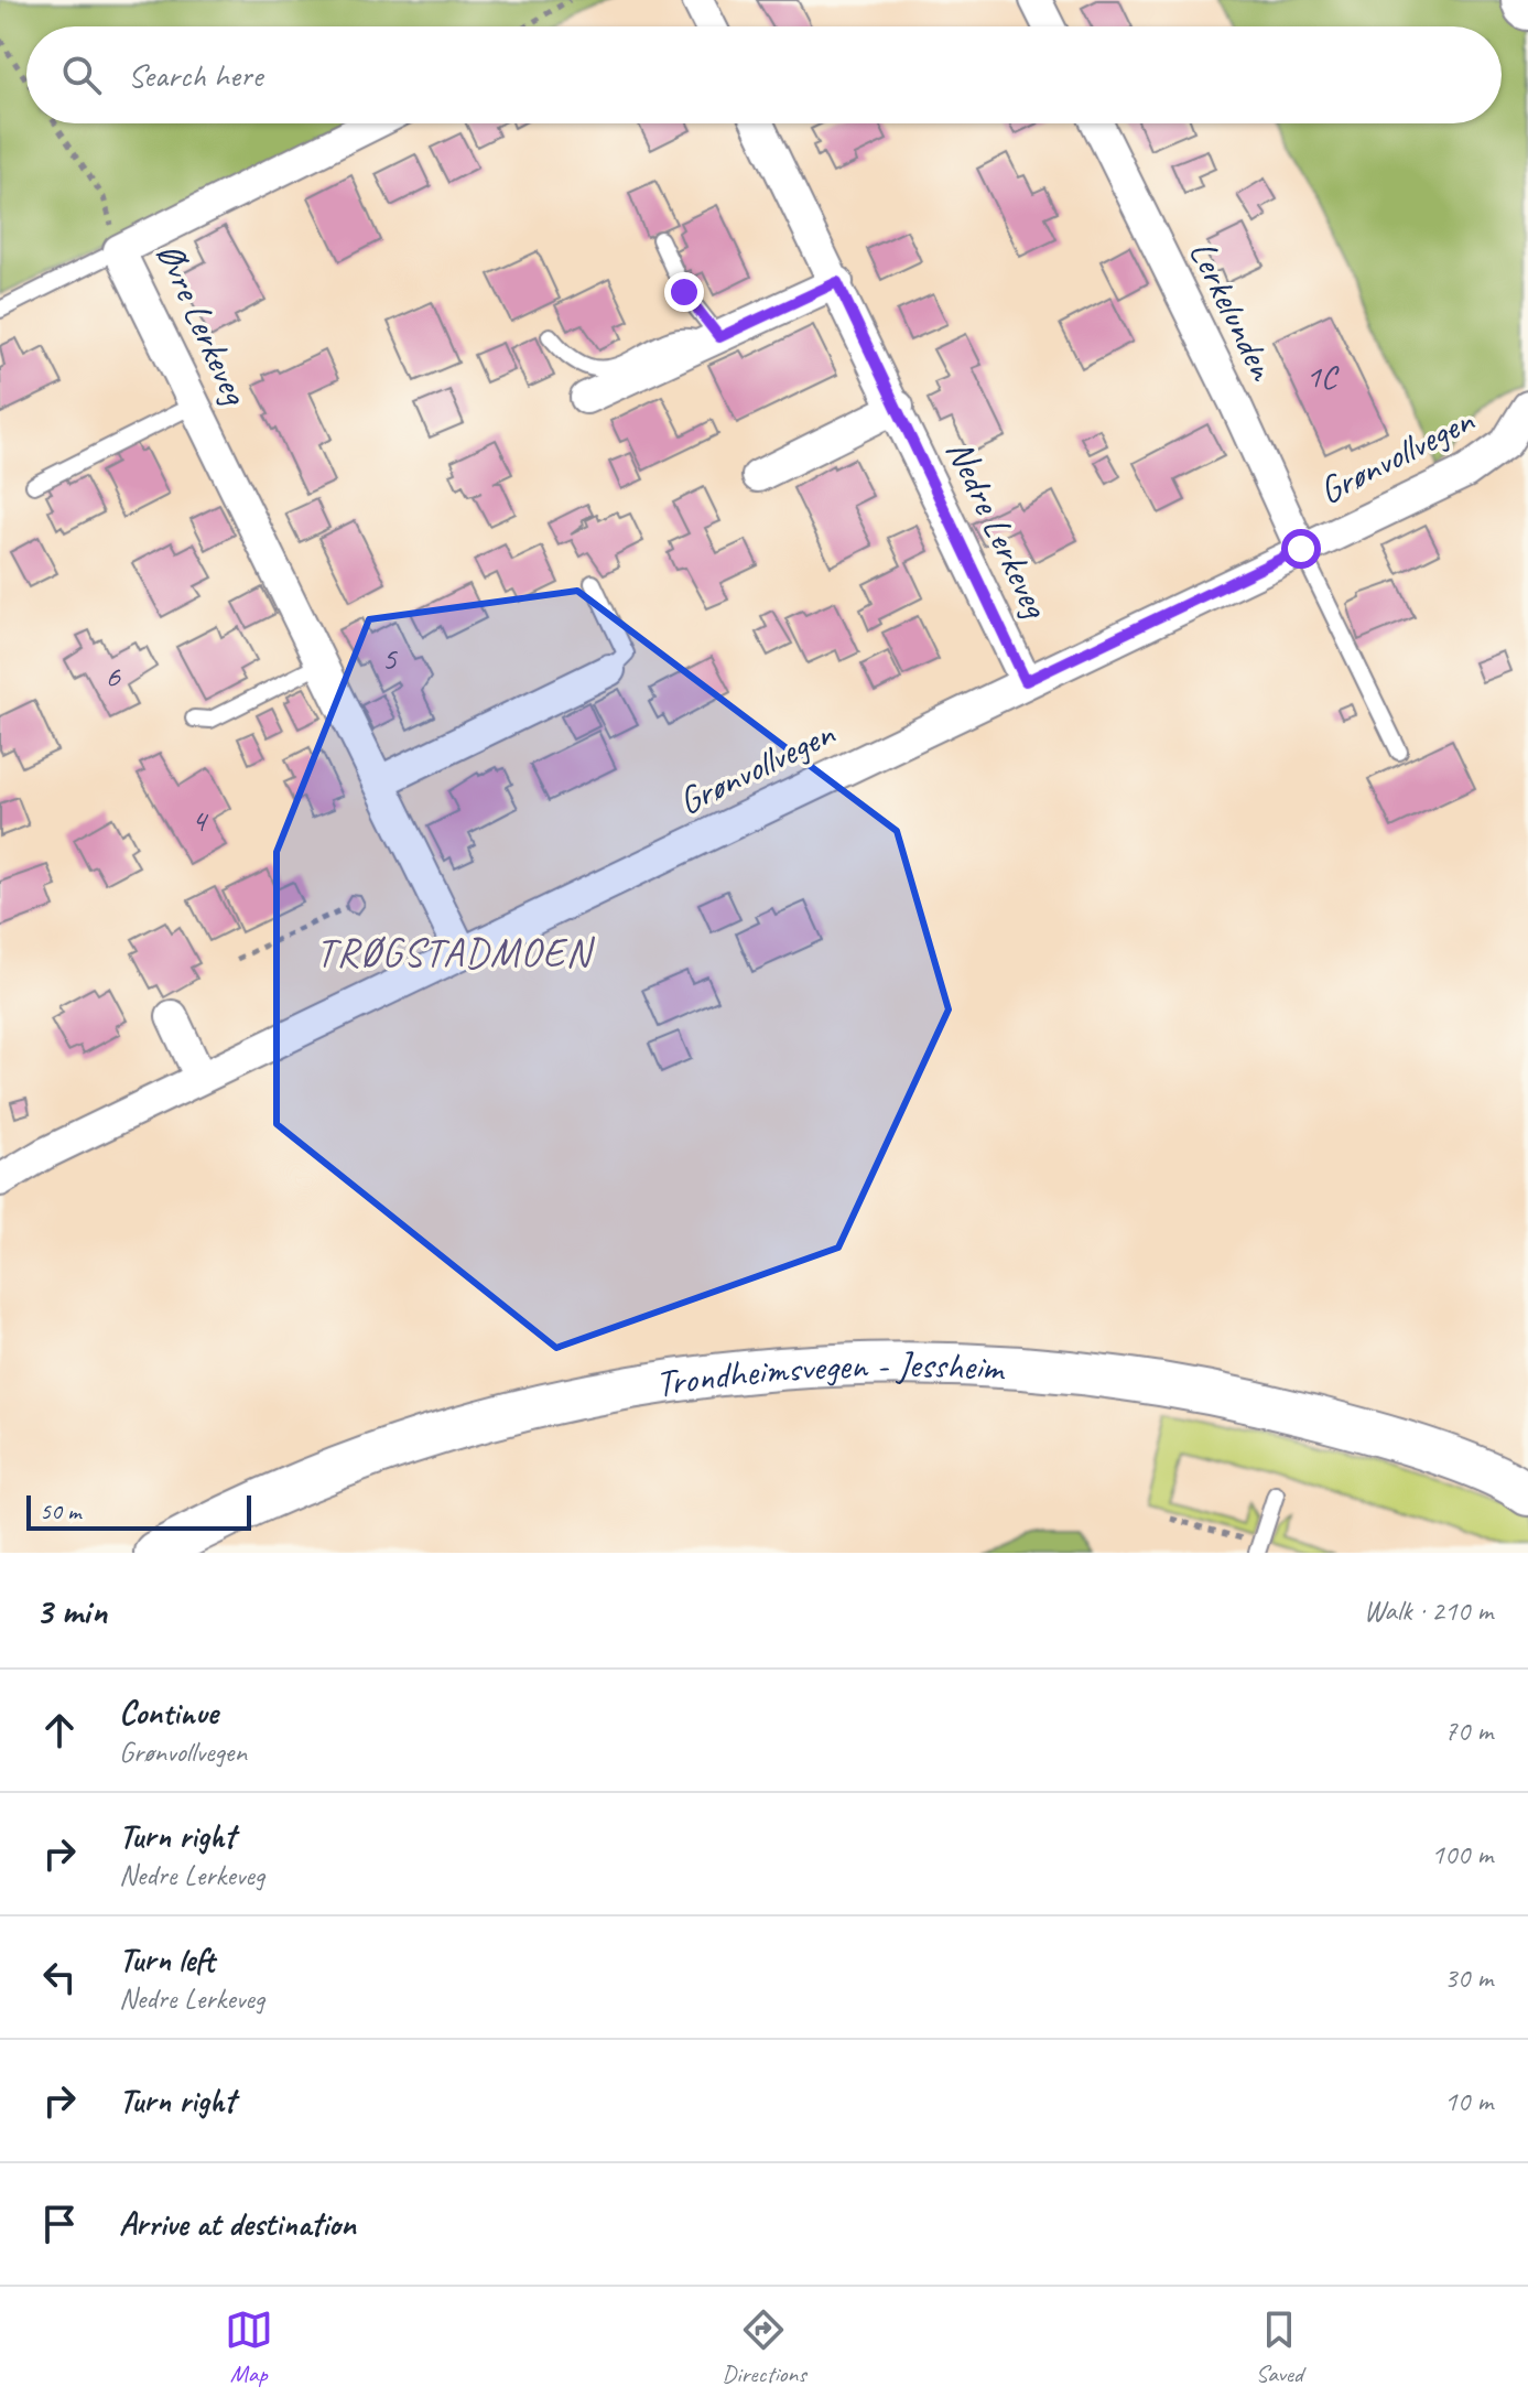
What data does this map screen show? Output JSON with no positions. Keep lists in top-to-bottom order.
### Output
{
  "streets": {
    "main road": ["Trondheimsvegen - Jessheim"],
    "street": [
      "Lerkelunden",
      "Øvre Lerkeveg",
      "Grønvollvegen",
      "Nedre Lerkeveg"
    ]
  },
  "crossings": [
    ["Lerkelunden", "Grønvollvegen"],
    ["Øvre Lerkeveg", "Grønvollvegen"],
    ["Grønvollvegen", "Nedre Lerkeveg"]
  ],
  "districts": ["TRØGSTADMOEN"],
  "house_numbers": [
    "1C",
    "5",
    "6",
    "4"
  ],
  "scale_bar": "50 m",
  "page": {
    "search": "Search here",
    "scale": "50 m",
    "heading": ["3 min", "Walk · 210 m"],
    "list": [
      ["Continue", "Grønvollvegen", "70 m"],
      ["Turn right", "Nedre Lerkeveg", "100 m"],
      ["Turn left", "Nedre Lerkeveg", "30 m"],
      ["Turn right", "10 m"],
      "Arrive at destination"
    ],
    "nav": ["Map", "Directions", "Saved"]
  }
}
